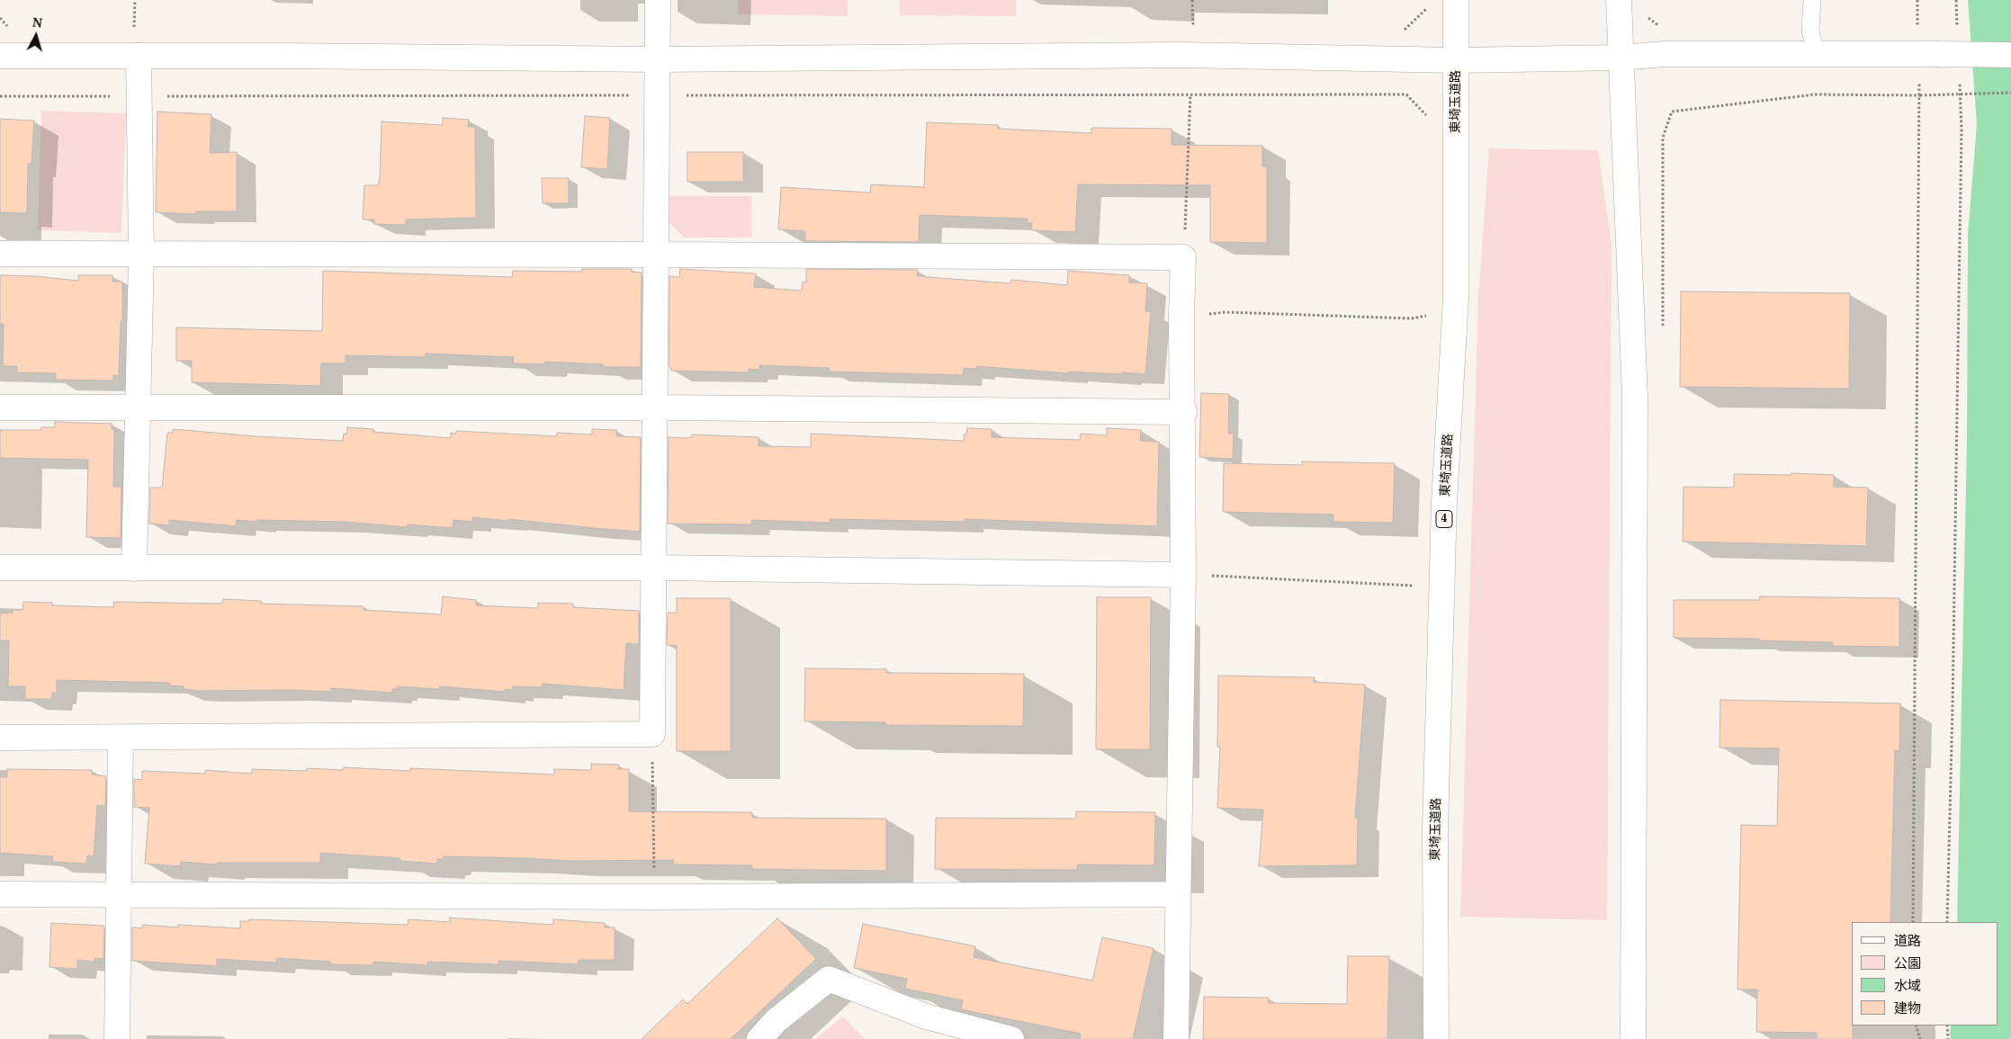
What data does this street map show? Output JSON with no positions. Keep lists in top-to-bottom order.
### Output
{
  "streets": {
    "main road": ["東埼玉道路", "4"]
  },
  "legend": [
    "道路",
    "公園",
    "水域",
    "建物"
  ],
  "north": "top"
}
